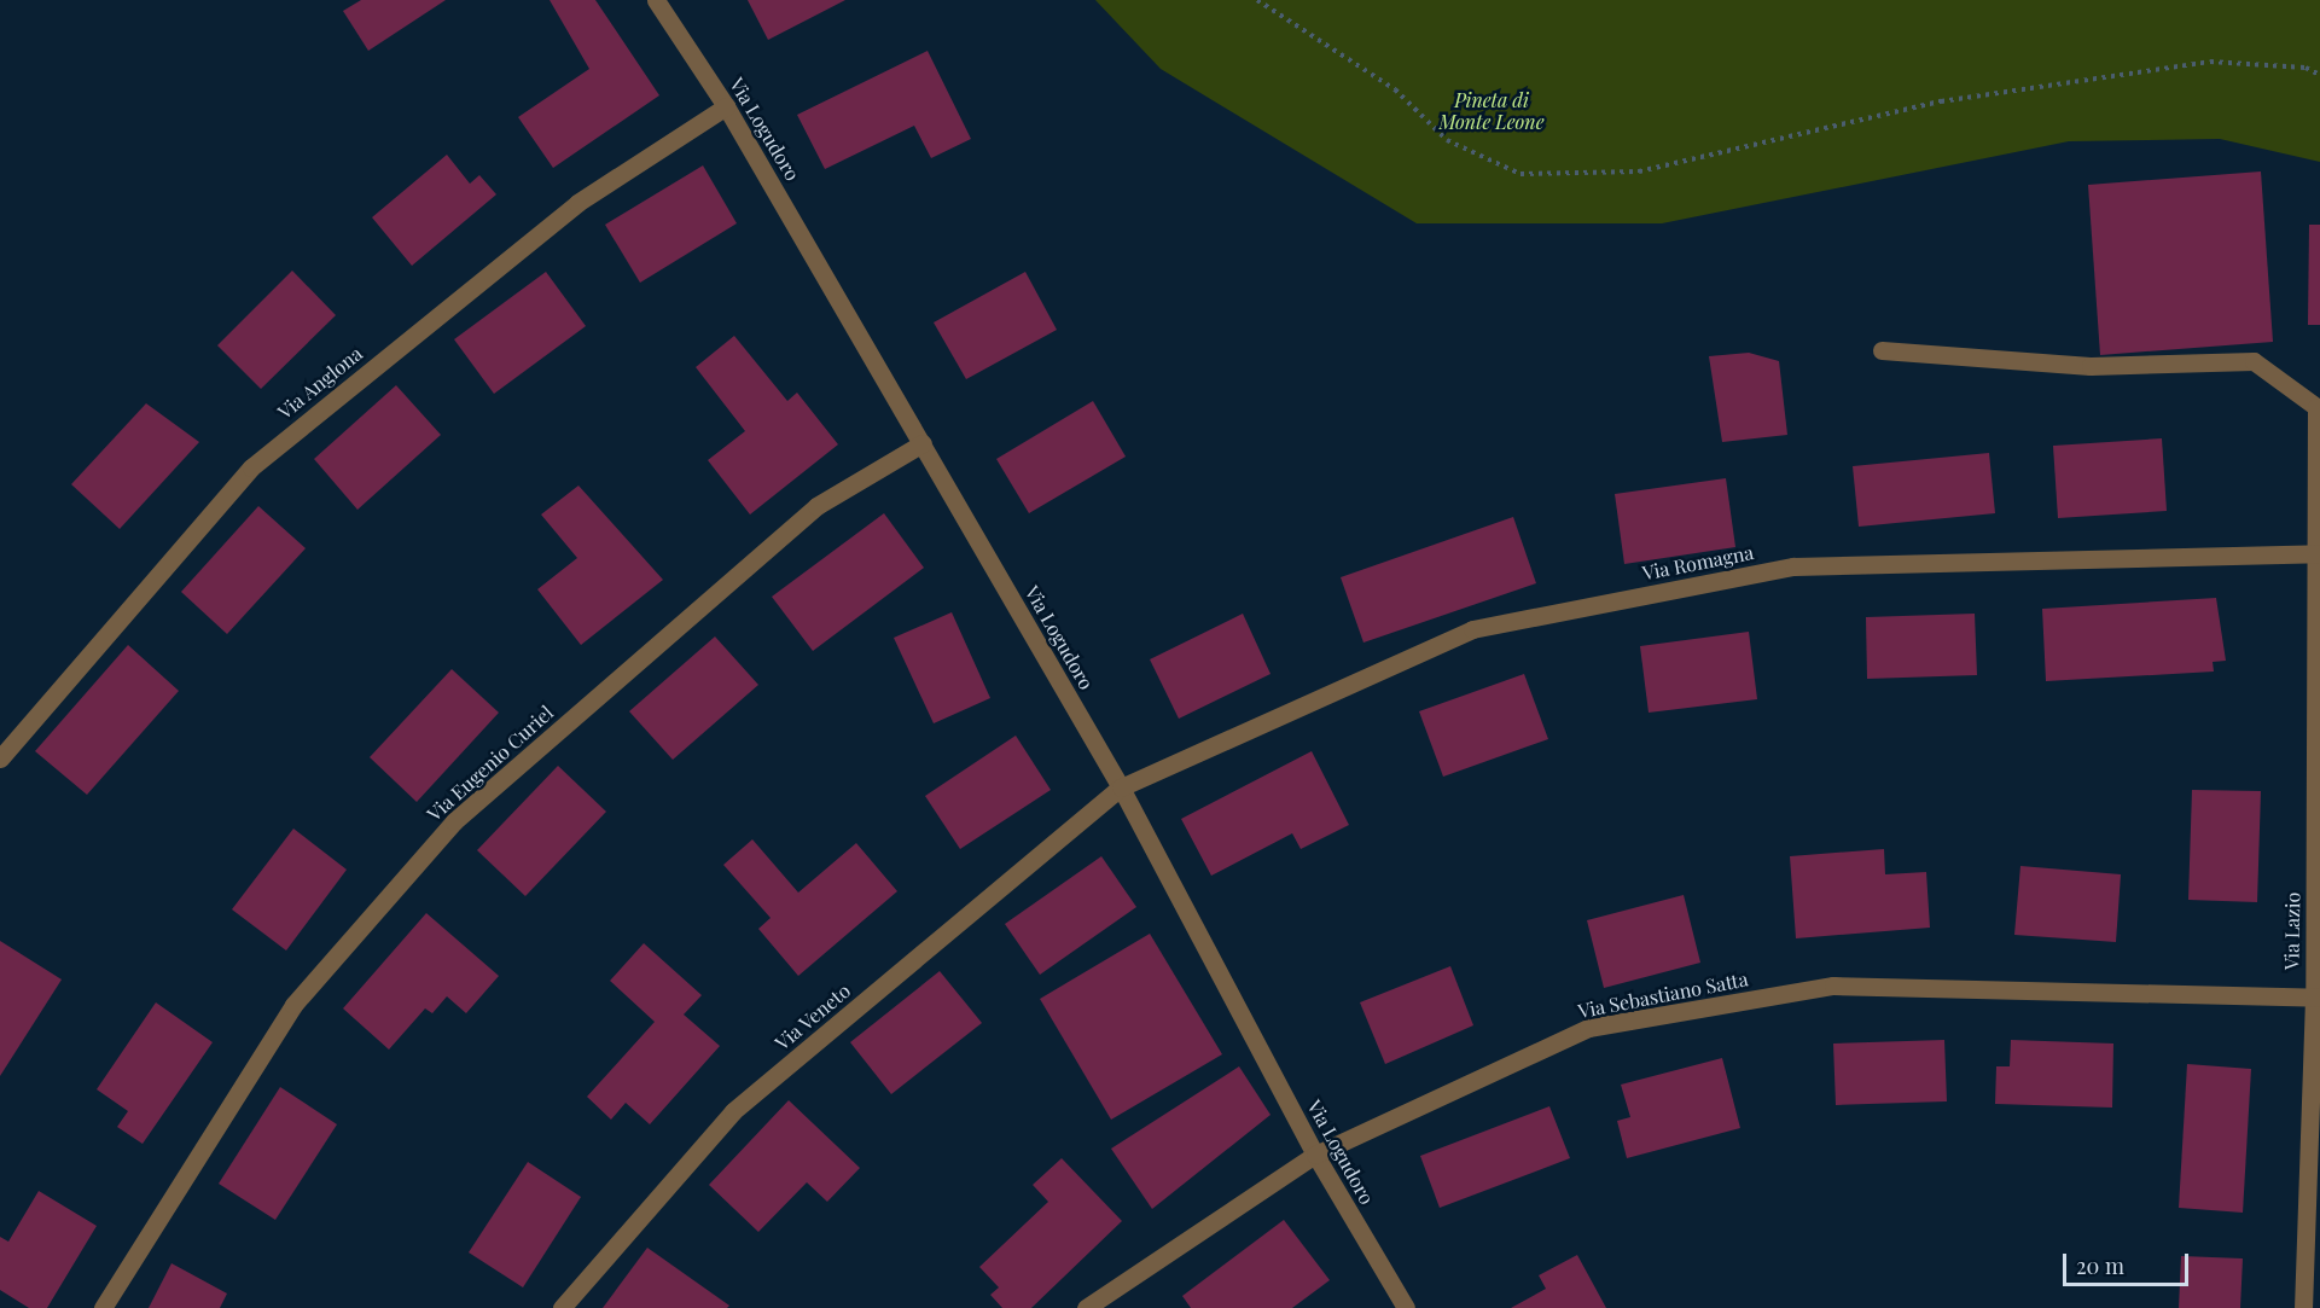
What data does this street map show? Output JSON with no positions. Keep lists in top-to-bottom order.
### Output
{
  "streets": {
    "street": [
      "Via Logudoro",
      "Via Anglona",
      "Via Romagna",
      "Via Eugenio Curiel",
      "Via Lazio",
      "Via Sebastiano Satta",
      "Via Veneto"
    ]
  },
  "crossings": [
    ["Via Logudoro", "Via Anglona"],
    ["Via Logudoro", "Via Romagna"],
    ["Via Logudoro", "Via Eugenio Curiel"],
    ["Via Logudoro", "Via Sebastiano Satta"],
    ["Via Logudoro", "Via Veneto"],
    ["Via Romagna", "Via Lazio"],
    ["Via Romagna", "Via Veneto"],
    ["Via Lazio", "Via Sebastiano Satta"]
  ],
  "parks": ["Pineta di Monte Leone"],
  "scale_bar": "20 m"
}
